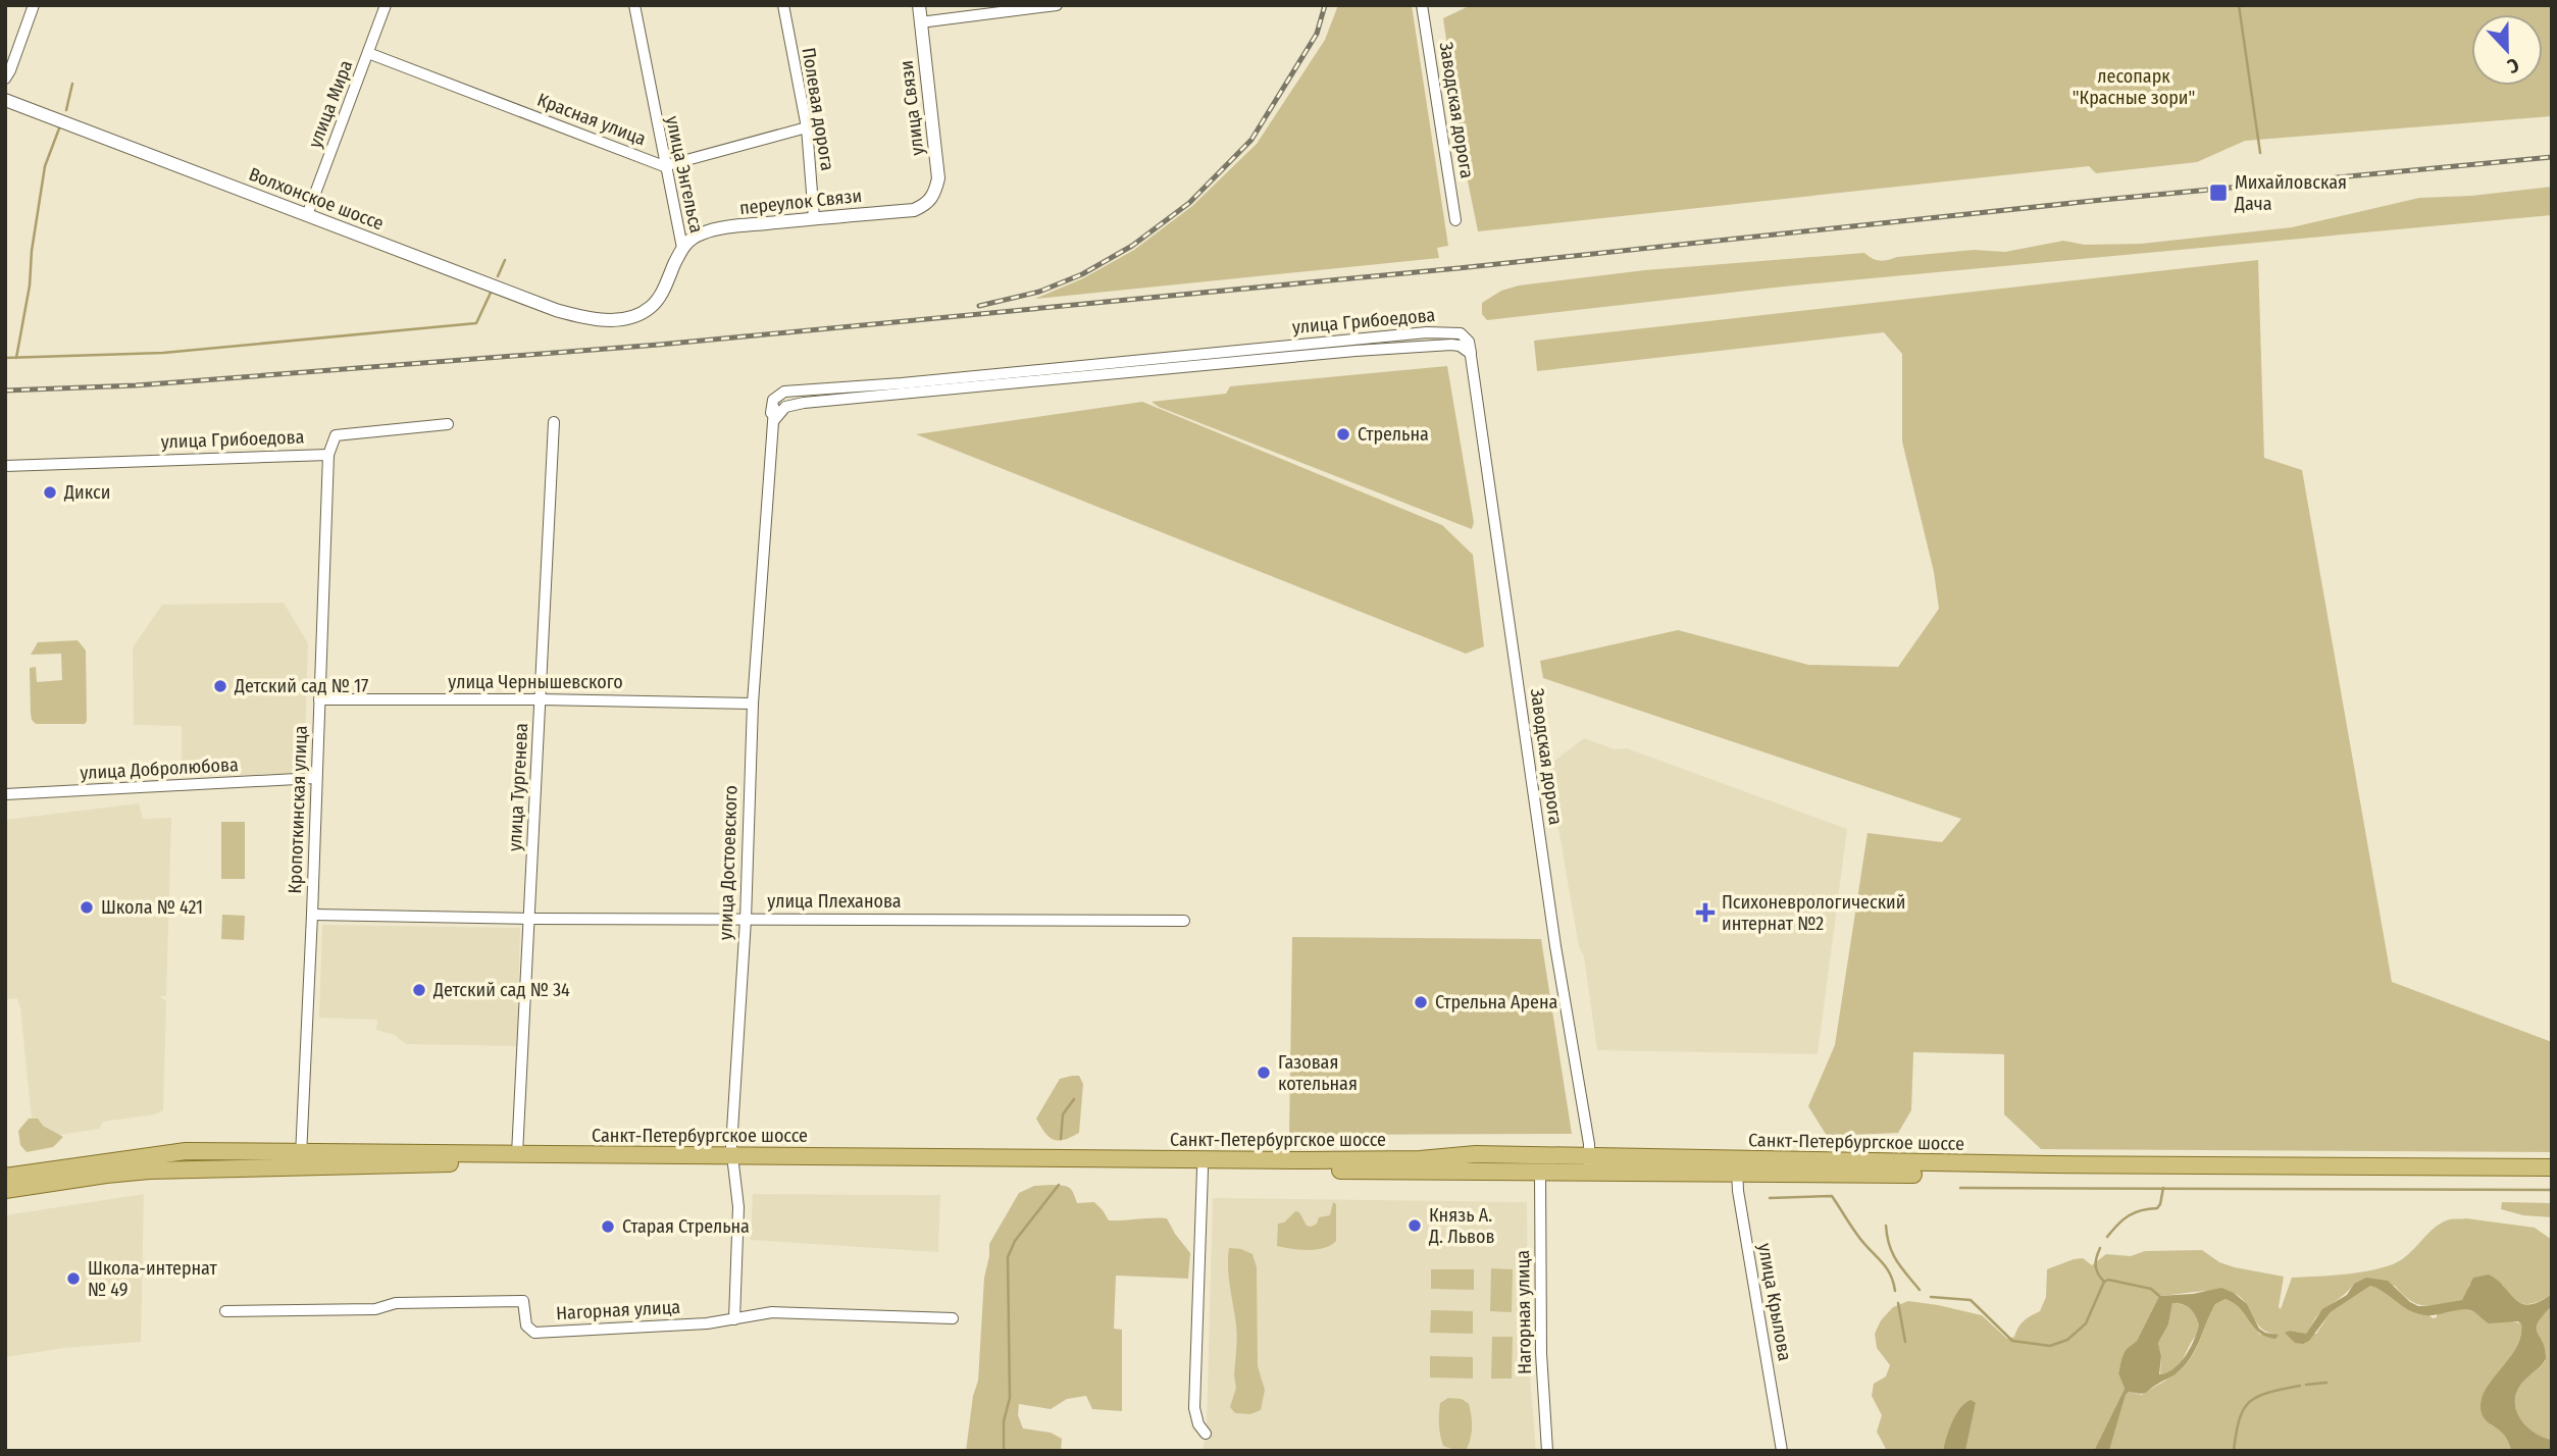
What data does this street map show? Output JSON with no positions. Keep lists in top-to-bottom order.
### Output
{
  "streets": {
    "main road": ["Санкт-Петербургское шоссе"],
    "street": [
      "улица Мира",
      "улица Связи",
      "Полевая дорога",
      "Заводская дорога",
      "Красная улица",
      "улица Энгельса",
      "Волхонское шоссе",
      "переулок Связи",
      "улица Грибоедова",
      "улица Чернышевского",
      "улица Добролюбова",
      "улица Тургенева",
      "Кропоткинская улица",
      "улица Достоевского",
      "улица Плеханова",
      "улица Крылова",
      "Нагорная улица"
    ]
  },
  "crossings": [
    ["улица Мира", "Красная улица"],
    ["улица Мира", "Волхонское шоссе"],
    ["улица Связи", "переулок Связи"],
    ["Полевая дорога", "переулок Связи"],
    ["Заводская дорога", "улица Грибоедова"],
    ["Заводская дорога", "Санкт-Петербургское шоссе"],
    ["Красная улица", "улица Энгельса"],
    ["улица Энгельса", "Волхонское шоссе"],
    ["улица Энгельса", "переулок Связи"],
    ["улица Грибоедова", "Кропоткинская улица"],
    ["улица Грибоедова", "улица Достоевского"],
    ["улица Чернышевского", "улица Тургенева"],
    ["улица Чернышевского", "Кропоткинская улица"],
    ["улица Чернышевского", "улица Достоевского"],
    ["улица Добролюбова", "Кропоткинская улица"],
    ["улица Тургенева", "улица Плеханова"],
    ["улица Тургенева", "Санкт-Петербургское шоссе"],
    ["Кропоткинская улица", "улица Плеханова"],
    ["Кропоткинская улица", "Санкт-Петербургское шоссе"],
    ["улица Достоевского", "улица Плеханова"],
    ["улица Достоевского", "Санкт-Петербургское шоссе"],
    ["улица Достоевского", "Нагорная улица"],
    ["Санкт-Петербургское шоссе", "улица Крылова"],
    ["Санкт-Петербургское шоссе", "Нагорная улица"]
  ],
  "parks": ["лесопарк \"Красные зори\""],
  "places": {
    "transit": ["Михайловская Дача"],
    "other": [
      "Стрельна",
      "Дикси",
      "Детский сад № 17",
      "Школа № 421",
      "Детский сад № 34",
      "Стрельна Арена",
      "Газовая котельная",
      "Князь А. Д. Львов",
      "Старая Стрельна",
      "Школа-интернат № 49"
    ],
    "health": ["Психоневрологический интернат №2"]
  },
  "north": "bottom"
}
